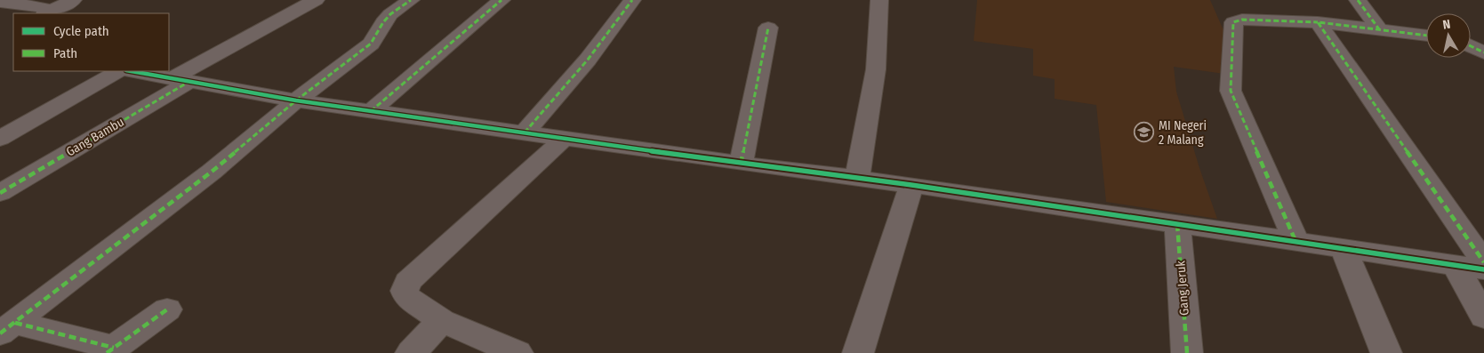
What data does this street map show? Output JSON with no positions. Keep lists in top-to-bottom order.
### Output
{
  "streets": {
    "street": ["Gang Bambu", "Gang Jeruk"]
  },
  "places": {
    "school or university": ["MI Negeri 2 Malang"]
  },
  "legend": ["Cycle path", "Path"],
  "north": "top"
}
